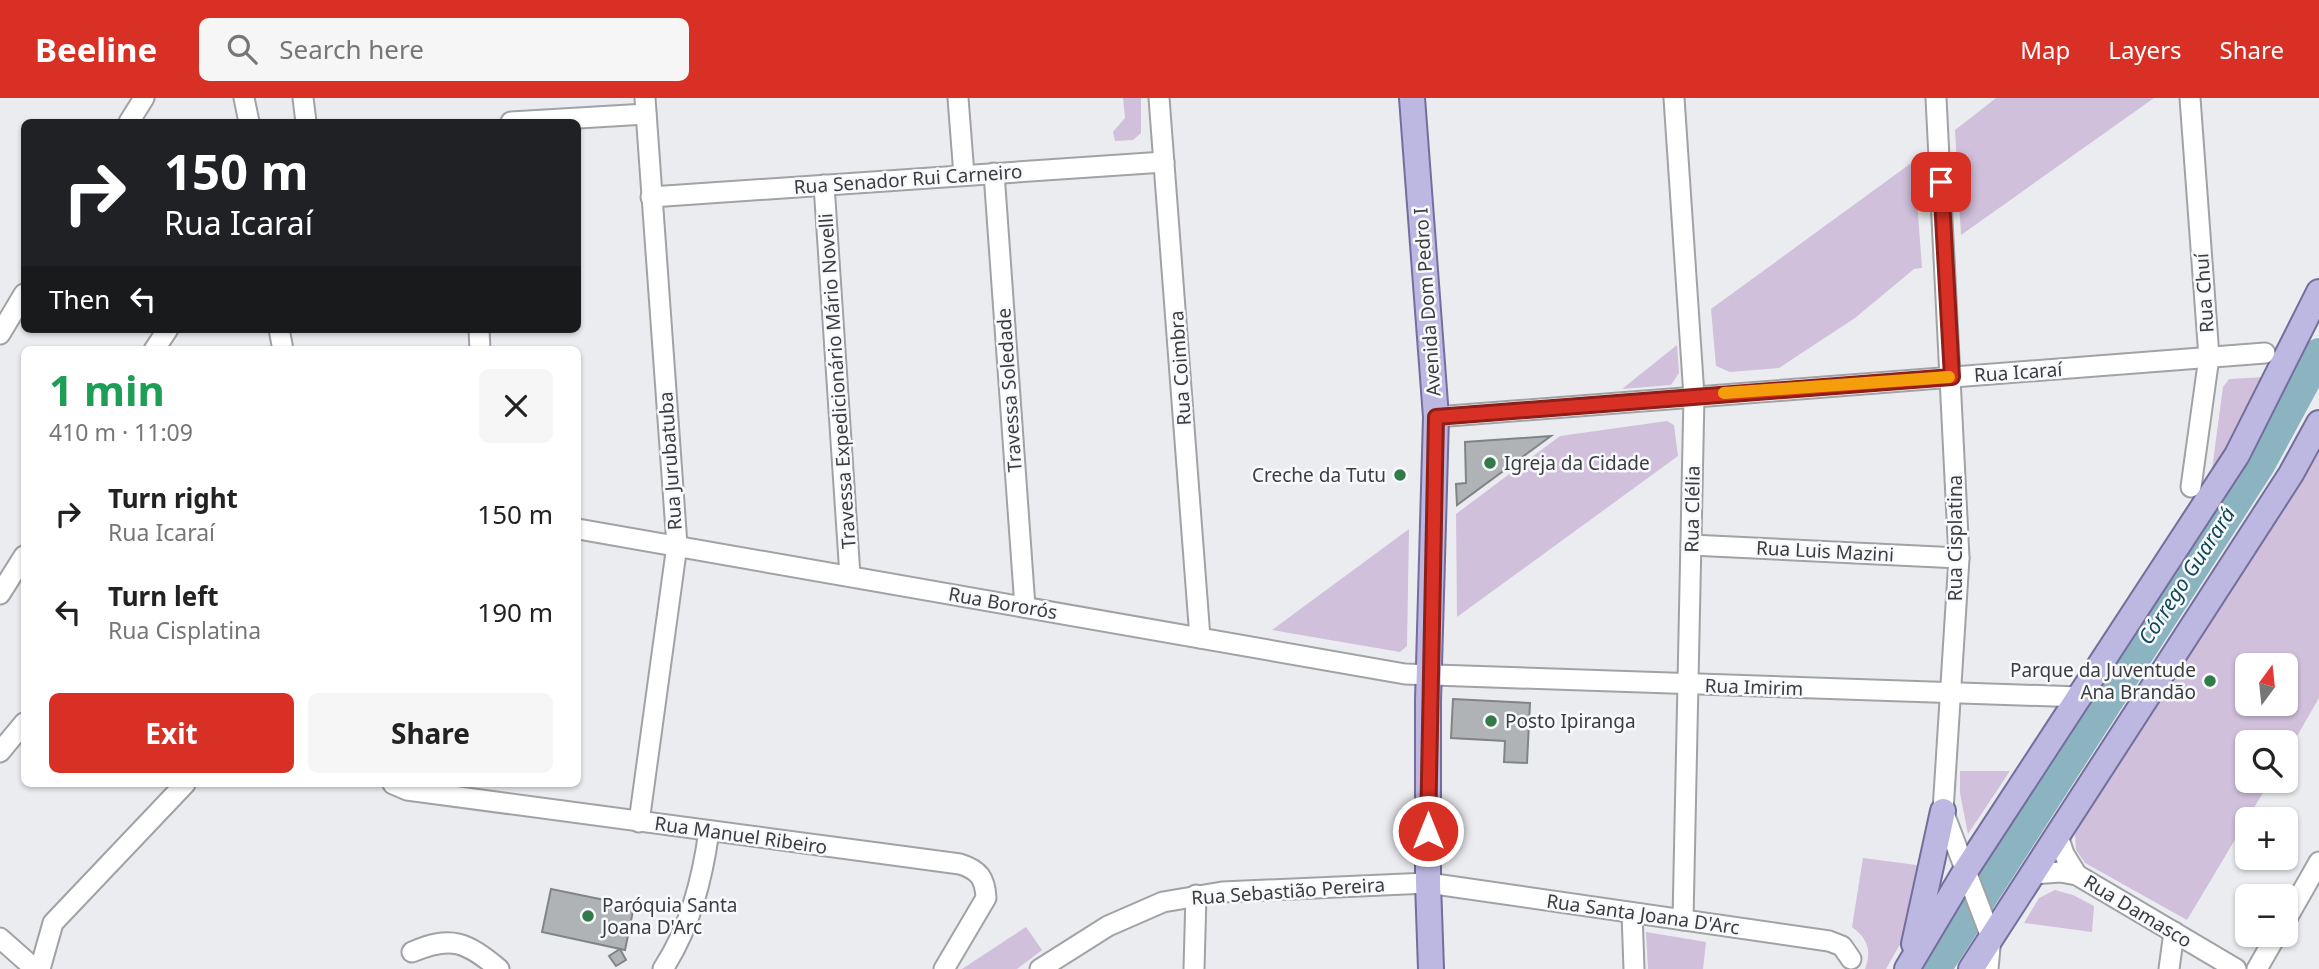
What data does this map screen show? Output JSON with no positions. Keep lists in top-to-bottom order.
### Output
{
  "streets": {
    "main road": ["Avenida Dom Pedro I"],
    "street": [
      "Rua Senador Rui Carneiro",
      "Rua Chuí",
      "Rua Coimbra",
      "Rua Icaraí",
      "Travessa Expedicionário Mário Novelli",
      "Travessa Soledade",
      "Rua Jurubatuba",
      "Rua Clélia",
      "Rua Cisplatina",
      "Rua Luis Mazini",
      "Rua Bororós",
      "Rua Imirim",
      "Rua Manuel Ribeiro",
      "Rua Sebastião Pereira",
      "Rua Damasco",
      "Rua Santa Joana D'Arc"
    ]
  },
  "crossings": [
    ["Rua Senador Rui Carneiro", "Rua Coimbra"],
    ["Rua Senador Rui Carneiro", "Travessa Expedicionário Mário Novelli"],
    ["Rua Senador Rui Carneiro", "Travessa Soledade"],
    ["Rua Senador Rui Carneiro", "Rua Jurubatuba"],
    ["Rua Chuí", "Rua Icaraí"],
    ["Avenida Dom Pedro I", "Rua Icaraí"],
    ["Avenida Dom Pedro I", "Rua Bororós"],
    ["Avenida Dom Pedro I", "Rua Imirim"],
    ["Avenida Dom Pedro I", "Rua Sebastião Pereira"],
    ["Avenida Dom Pedro I", "Rua Santa Joana D'Arc"],
    ["Rua Coimbra", "Rua Bororós"],
    ["Rua Icaraí", "Rua Clélia"],
    ["Rua Icaraí", "Rua Cisplatina"],
    ["Travessa Expedicionário Mário Novelli", "Rua Bororós"],
    ["Travessa Soledade", "Rua Bororós"],
    ["Rua Jurubatuba", "Rua Bororós"],
    ["Rua Jurubatuba", "Rua Manuel Ribeiro"],
    ["Rua Clélia", "Rua Luis Mazini"],
    ["Rua Clélia", "Rua Imirim"],
    ["Rua Clélia", "Rua Santa Joana D'Arc"],
    ["Rua Cisplatina", "Rua Luis Mazini"],
    ["Rua Cisplatina", "Rua Imirim"],
    ["Rua Bororós", "Rua Imirim"],
    ["Rua Sebastião Pereira", "Rua Santa Joana D'Arc"]
  ],
  "water": ["Córrego Guarará"],
  "places": [
    "Igreja da Cidade",
    "Creche da Tutu",
    "Parque da Juventude Ana Brandão",
    "Posto Ipiranga",
    "Paróquia Santa Joana D'Arc"
  ],
  "north": "top",
  "page": {
    "header": "Beeline",
    "search": "Search here",
    "nav": ["Map", "Layers", "Share"],
    "turn": ["150 m", "Rua Icaraí"],
    "then": "Then",
    "heading": ["1 min", "410 m · 11:09"],
    "list": [
      {
        "name": "Turn right",
        "note": "Rua Icaraí",
        "value": "150 m"
      },
      {
        "name": "Turn left",
        "note": "Rua Cisplatina",
        "value": "190 m"
      }
    ],
    "map_buttons": ["+", "−"],
    "buttons": ["Exit", "Share"]
  }
}
